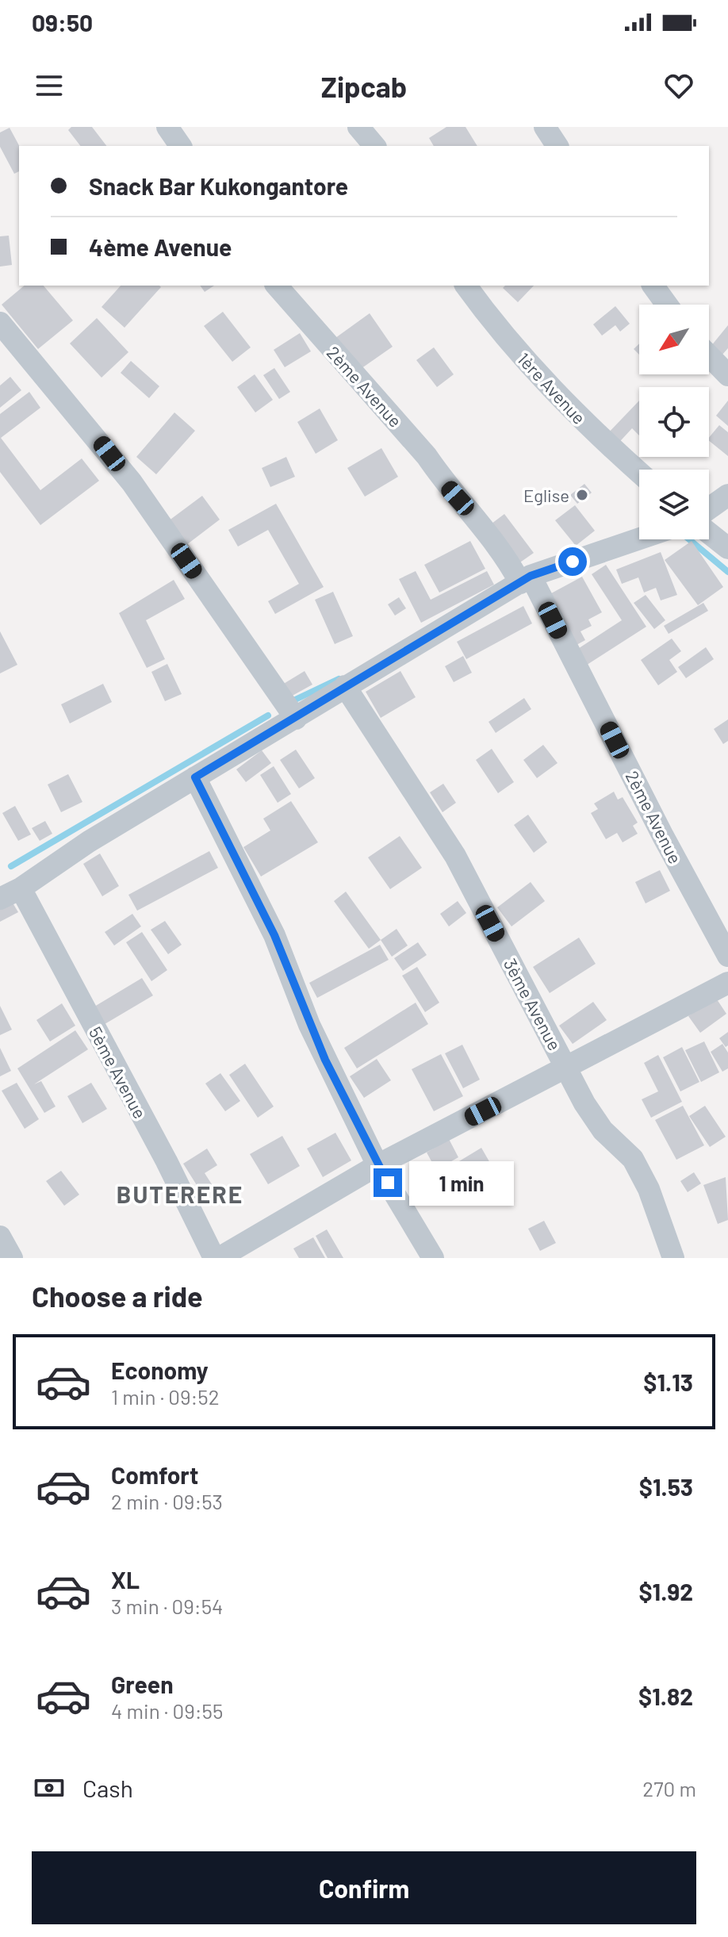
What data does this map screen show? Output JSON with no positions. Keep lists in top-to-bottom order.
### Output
{
  "streets": {
    "street": [
      "2ème Avenue",
      "1ère Avenue",
      "3ème Avenue",
      "5ème Avenue"
    ]
  },
  "districts": ["BUTERERE"],
  "places": ["Eglise"],
  "north": "bottom left",
  "page": {
    "status": "09:50",
    "header": "Zipcab",
    "banner": ["Snack Bar Kukongantore", "4ème Avenue"],
    "bubble": "1 min",
    "heading": "Choose a ride",
    "list": [
      {
        "name": "Economy",
        "note": "1 min · 09:52",
        "value": "$1.13"
      },
      {
        "name": "Comfort",
        "note": "2 min · 09:53",
        "value": "$1.53"
      },
      {
        "name": "XL",
        "note": "3 min · 09:54",
        "value": "$1.92"
      },
      {
        "name": "Green",
        "note": "4 min · 09:55",
        "value": "$1.82"
      }
    ],
    "pay": ["Cash", "270 m"],
    "buttons": "Confirm"
  }
}
